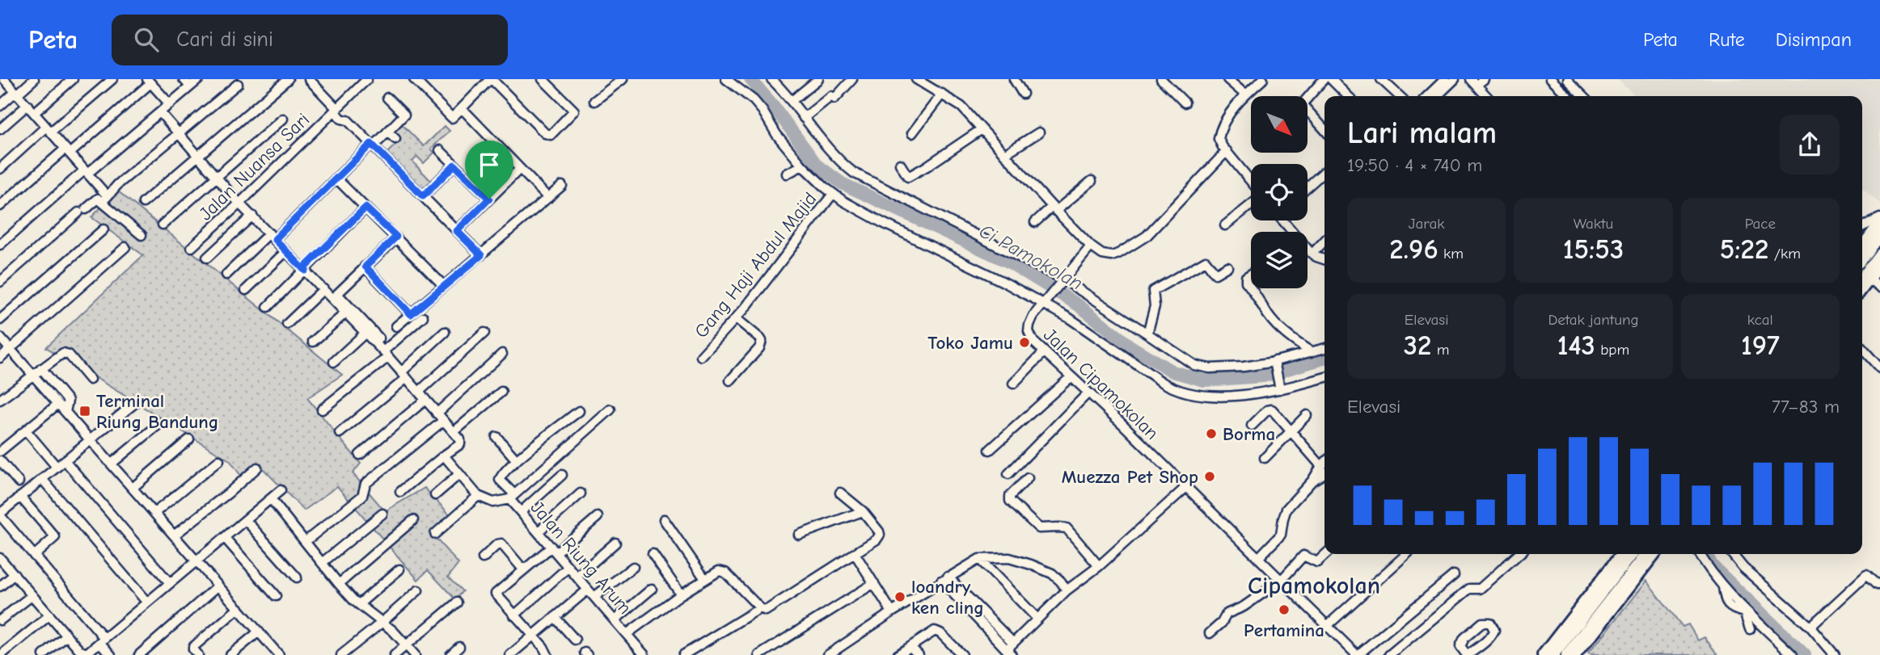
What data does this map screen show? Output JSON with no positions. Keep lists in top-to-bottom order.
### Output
{
  "streets": {
    "street": [
      "Jalan Nuansa Sari",
      "Gang Haji Abdul Majid",
      "Jalan Cipamokolan",
      "Jalan Riung Arum"
    ]
  },
  "districts": ["Cipamokolan"],
  "water": ["Ci Pamokolan"],
  "places": {
    "other": [
      "Toko Jamu",
      "Borma",
      "Muezza Pet Shop",
      "loandry ken cling",
      "Pertamina"
    ],
    "transit": ["Terminal Riung Bandung"]
  },
  "north": "bottom right",
  "page": {
    "header": "Peta",
    "search": "Cari di sini",
    "nav": ["Peta", "Rute", "Disimpan"],
    "heading": ["Lari malam", "19:50 · 4 × 740 m"],
    "stats": [
      ["Jarak", "2.96 km"],
      ["Waktu", "15:53"],
      ["Pace", "5:22 /km"],
      ["Elevasi", "32 m"],
      ["Detak jantung", "143 bpm"],
      ["kcal", "197"]
    ],
    "chart": ["Elevasi", "77–83 m"]
  }
}
